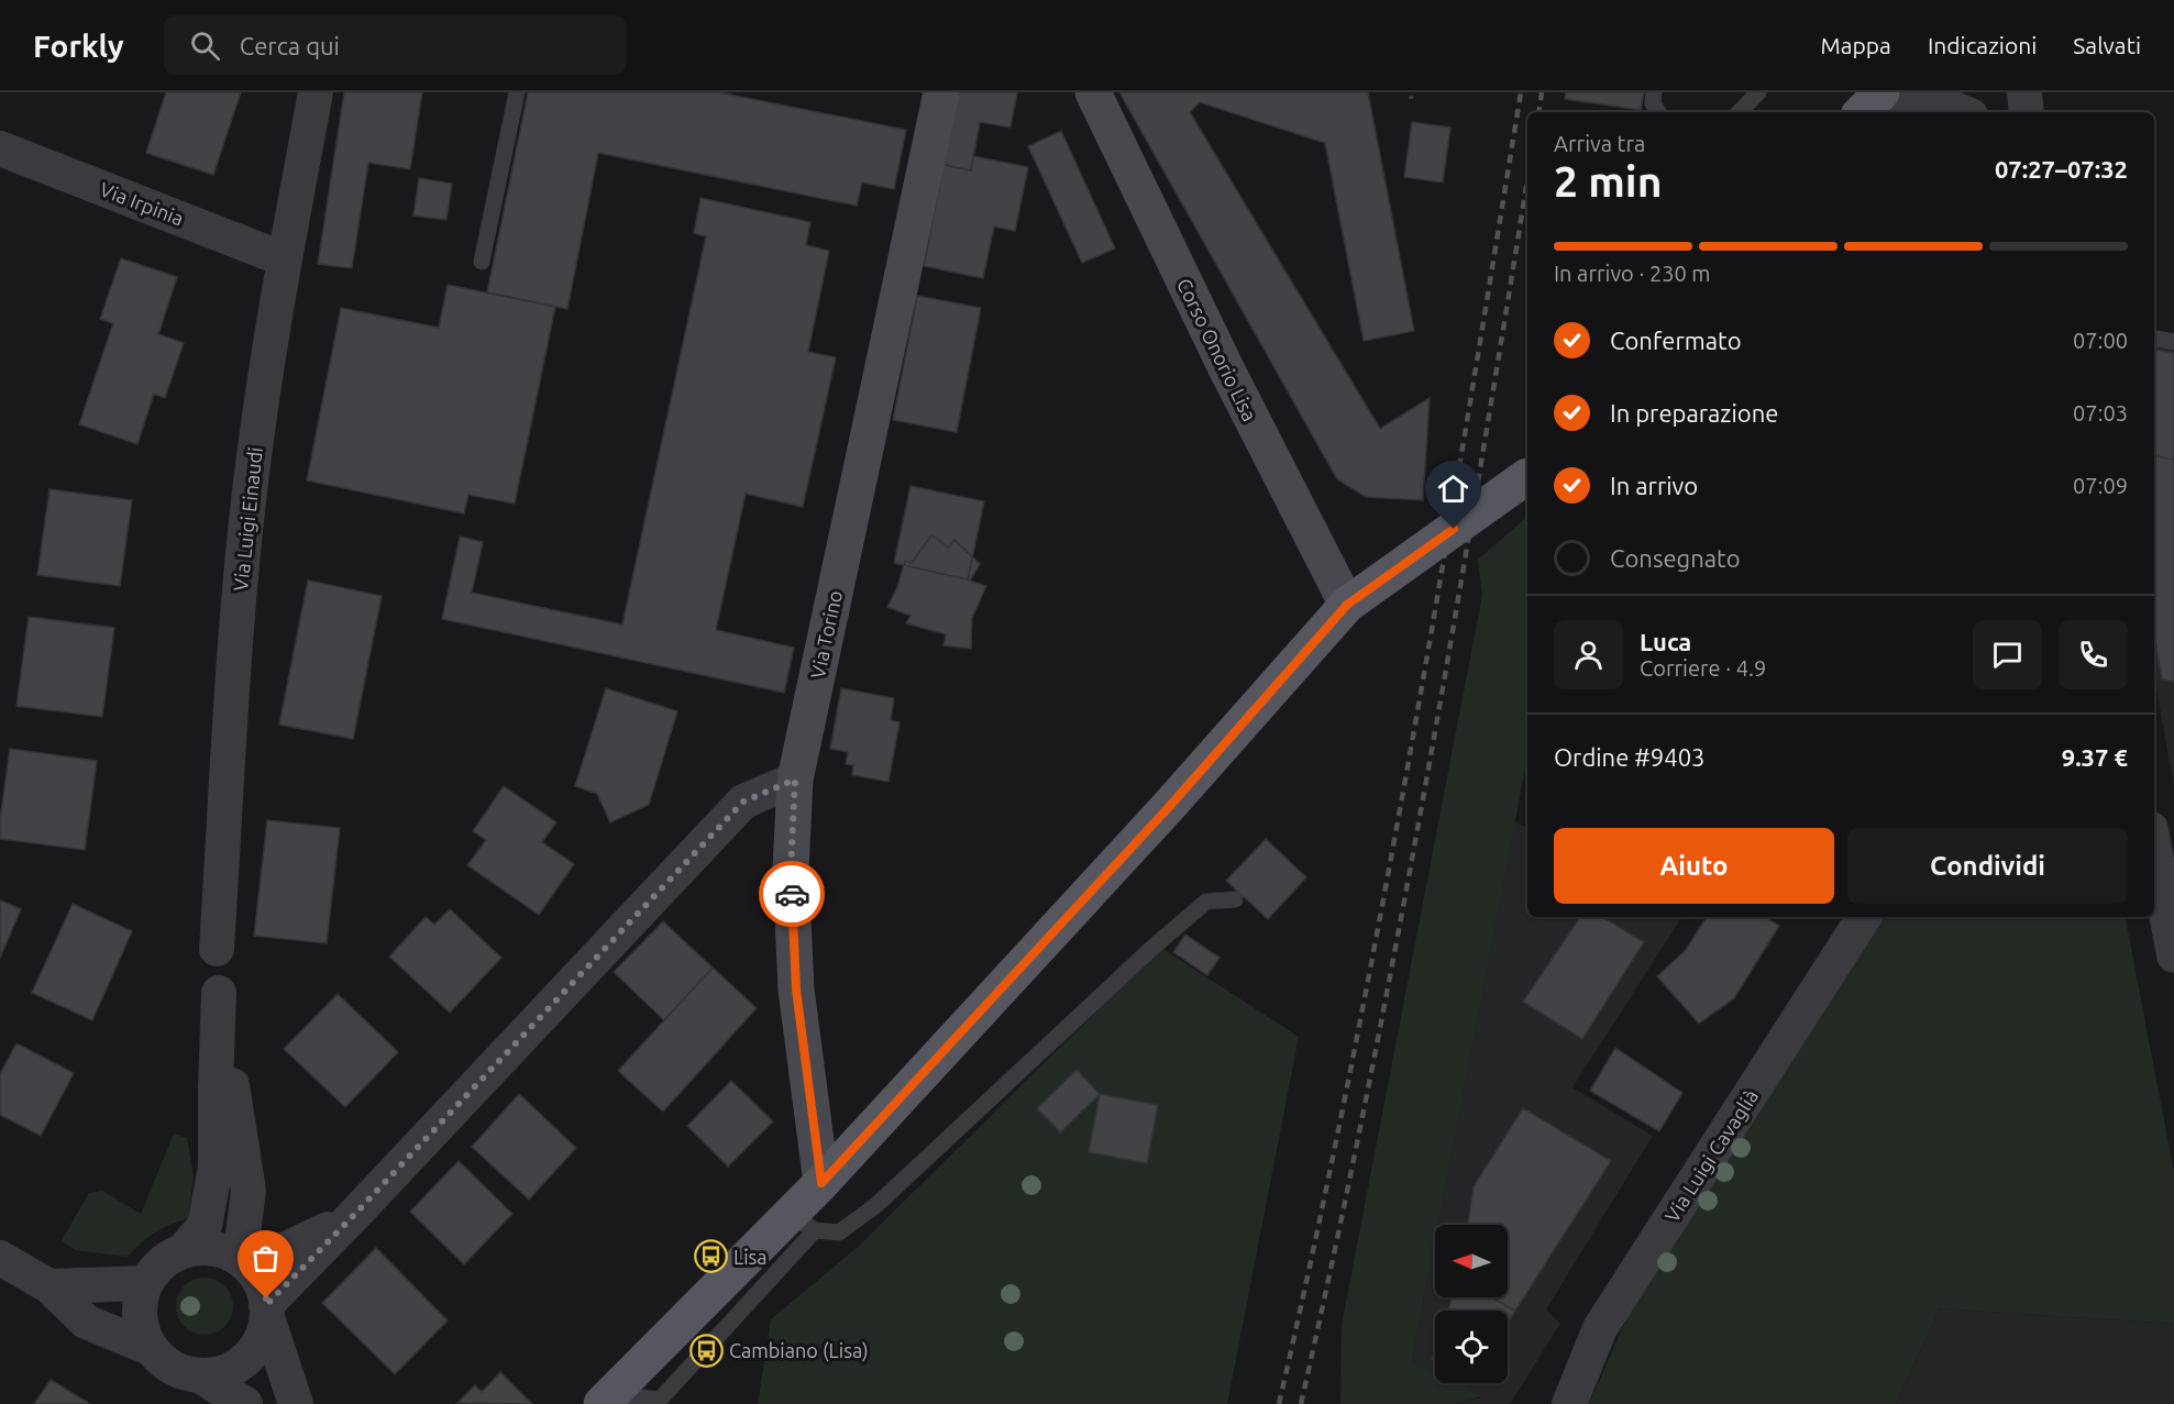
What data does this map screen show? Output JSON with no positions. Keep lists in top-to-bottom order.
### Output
{
  "streets": {
    "street": [
      "Via Irpinia",
      "Corso Onorio Lisa",
      "Via Luigi Einaudi",
      "Via Torino",
      "Via Luigi Cavaglià"
    ]
  },
  "crossings": [
    ["Via Irpinia", "Via Luigi Einaudi"]
  ],
  "places": {
    "bus stop": ["Lisa", "Cambiano (Lisa)"]
  },
  "north": "left",
  "page": {
    "header": "Forkly",
    "search": "Cerca qui",
    "nav": ["Mappa", "Indicazioni", "Salvati"],
    "heading": ["2 min", "Arriva tra", "07:27–07:32"],
    "panel": [
      "Luca",
      "Corriere · 4.9",
      "Ordine #9403",
      "9.37 €"
    ],
    "bar": "In arrivo · 230 m",
    "list": [
      ["Confermato", "07:00"],
      ["In preparazione", "07:03"],
      ["In arrivo", "07:09"],
      "Consegnato"
    ],
    "buttons": ["Aiuto", "Condividi"]
  }
}
